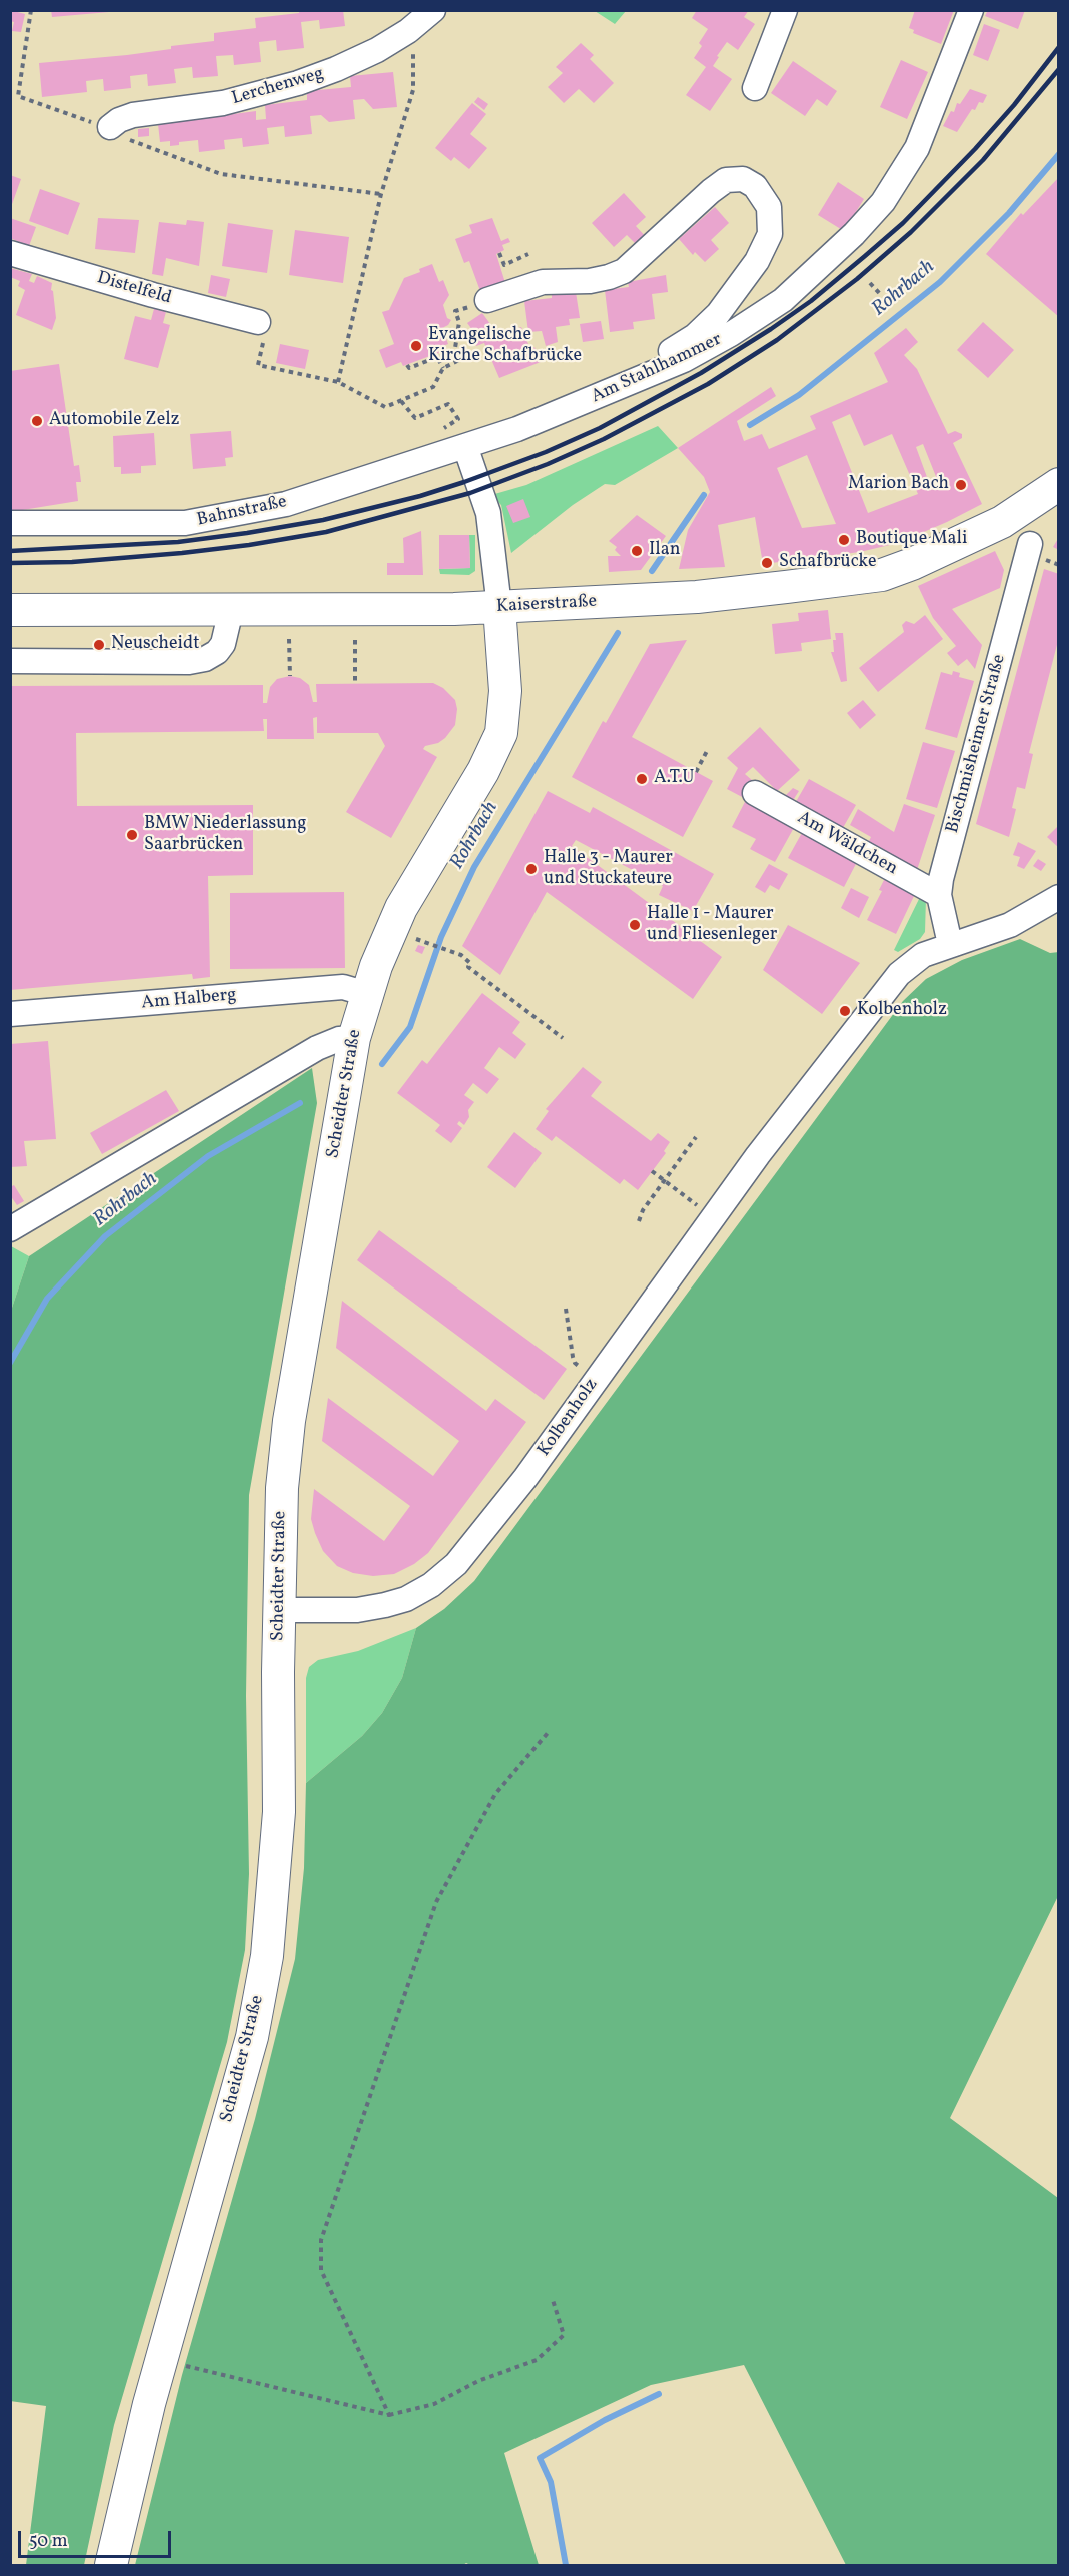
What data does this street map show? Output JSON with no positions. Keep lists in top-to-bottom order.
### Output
{
  "streets": {
    "main road": ["Kaiserstraße", "Scheidter Straße"],
    "street": [
      "Lerchenweg",
      "Distelfeld",
      "Am Stahlhammer",
      "Bahnstraße",
      "Bischmisheimer Straße",
      "Am Wäldchen",
      "Am Halberg",
      "Kolbenholz"
    ]
  },
  "crossings": [
    ["Am Stahlhammer", "Bahnstraße"],
    ["Kaiserstraße", "Scheidter Straße"],
    ["Bischmisheimer Straße", "Am Wäldchen"],
    ["Bischmisheimer Straße", "Kolbenholz"],
    ["Am Halberg", "Scheidter Straße"],
    ["Scheidter Straße", "Kolbenholz"]
  ],
  "water": ["Rohrbach"],
  "places": [
    "Evangelische Kirche Schafbrücke",
    "Automobile Zelz",
    "Marion Bach",
    "Boutique Mali",
    "Ilan",
    "Schafbrücke",
    "Neuscheidt",
    "A.T.U",
    "BMW Niederlassung Saarbrücken",
    "Halle 3 - Maurer und Stuckateure",
    "Halle 1 - Maurer und Fliesenleger",
    "Kolbenholz"
  ],
  "scale_bar": "50 m"
}
